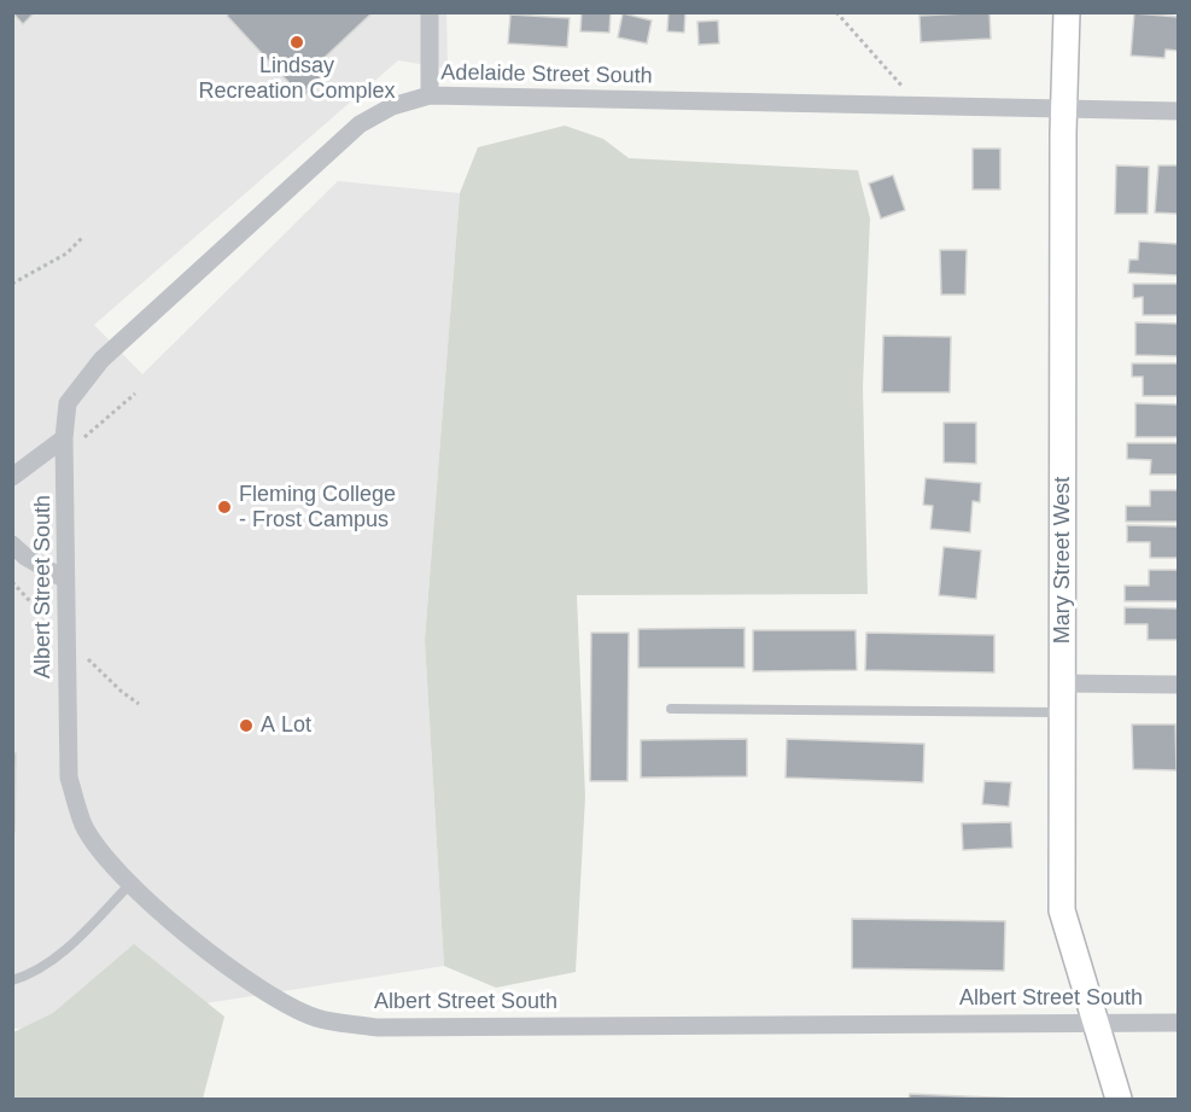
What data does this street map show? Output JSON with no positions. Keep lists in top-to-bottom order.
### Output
{
  "streets": {
    "street": ["Adelaide Street South", "Mary Street West", "Albert Street South"]
  },
  "crossings": [
    ["Adelaide Street South", "Mary Street West"],
    ["Adelaide Street South", "Albert Street South"],
    ["Mary Street West", "Albert Street South"]
  ],
  "places": ["Lindsay Recreation Complex", "Fleming College - Frost Campus", "A Lot"]
}
